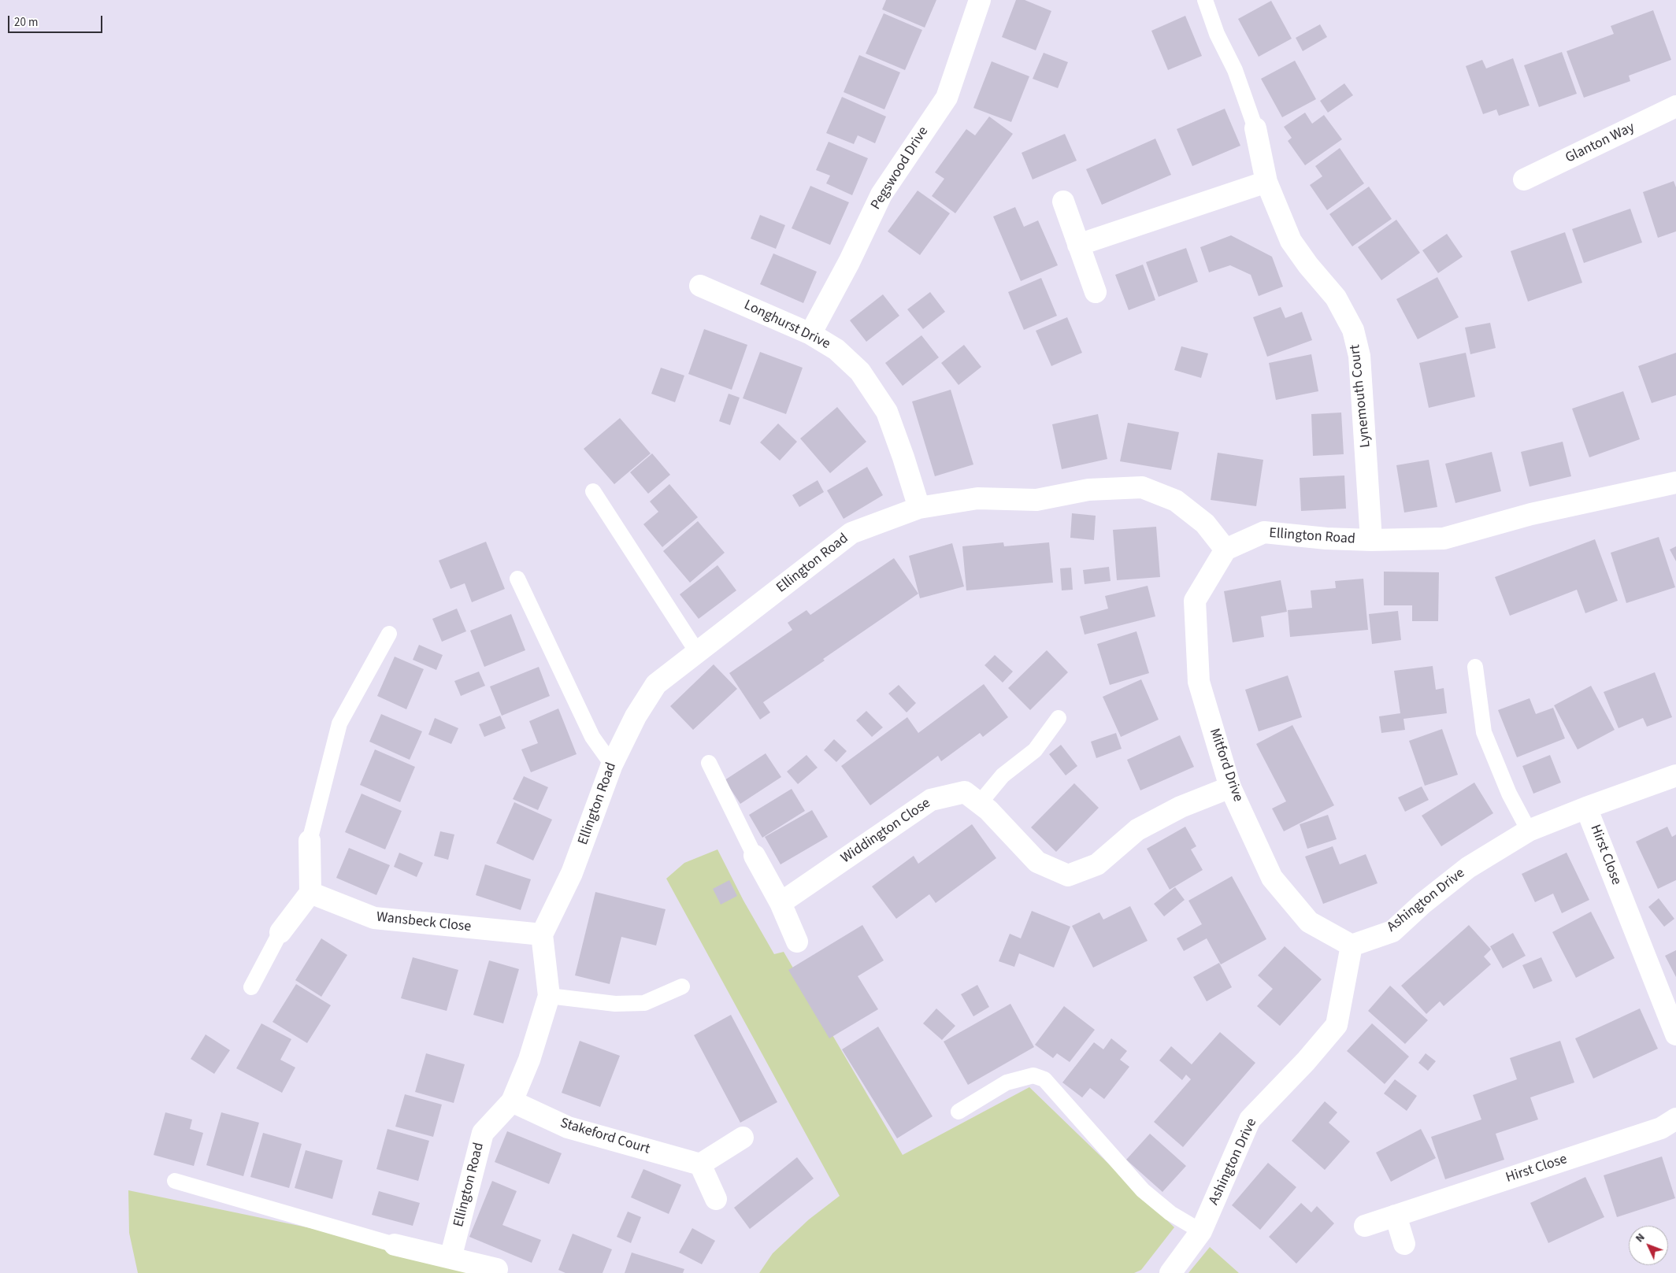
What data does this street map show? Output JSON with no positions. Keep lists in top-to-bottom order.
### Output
{
  "streets": {
    "street": [
      "Glanton Way",
      "Pegswood Drive",
      "Longhurst Drive",
      "Lynemouth Court",
      "Ellington Road",
      "Mitford Drive",
      "Widdington Close",
      "Hirst Close",
      "Ashington Drive",
      "Wansbeck Close",
      "Stakeford Court"
    ]
  },
  "crossings": [
    ["Pegswood Drive", "Longhurst Drive"],
    ["Longhurst Drive", "Ellington Road"],
    ["Lynemouth Court", "Ellington Road"],
    ["Ellington Road", "Mitford Drive"],
    ["Ellington Road", "Wansbeck Close"],
    ["Ellington Road", "Stakeford Court"],
    ["Mitford Drive", "Widdington Close"],
    ["Mitford Drive", "Ashington Drive"],
    ["Hirst Close", "Ashington Drive"]
  ],
  "scale_bar": "20 m",
  "north": "top left"
}
